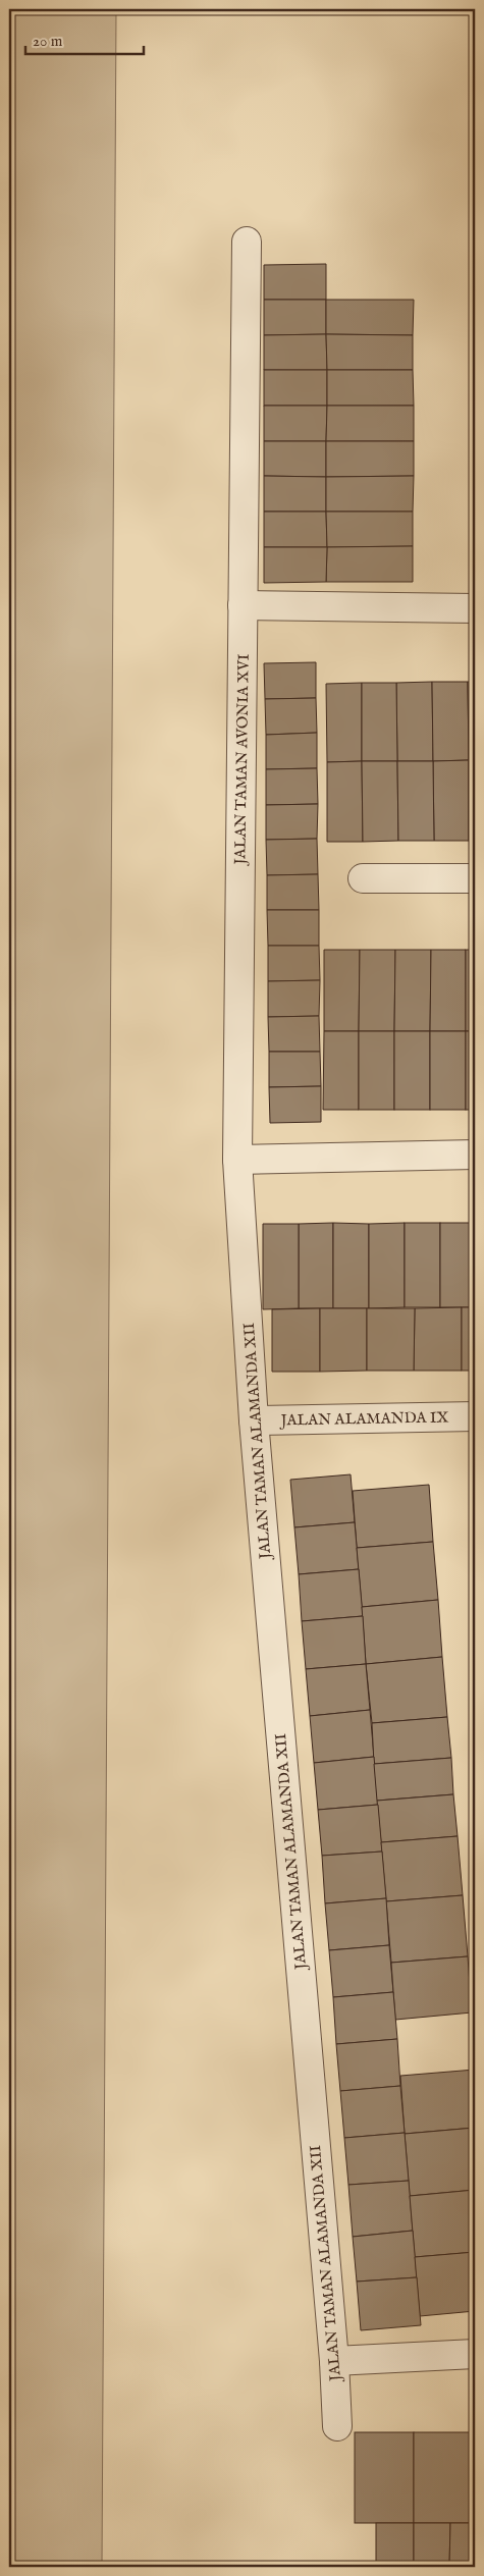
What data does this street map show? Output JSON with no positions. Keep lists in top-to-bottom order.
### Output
{
  "streets": {
    "street": ["JALAN TAMAN AVONIA XVI", "JALAN ALAMANDA IX", "JALAN TAMAN ALAMANDA XII"]
  },
  "crossings": [
    ["JALAN TAMAN AVONIA XVI", "JALAN TAMAN ALAMANDA XII"],
    ["JALAN ALAMANDA IX", "JALAN TAMAN ALAMANDA XII"]
  ],
  "scale_bar": "20 m"
}
